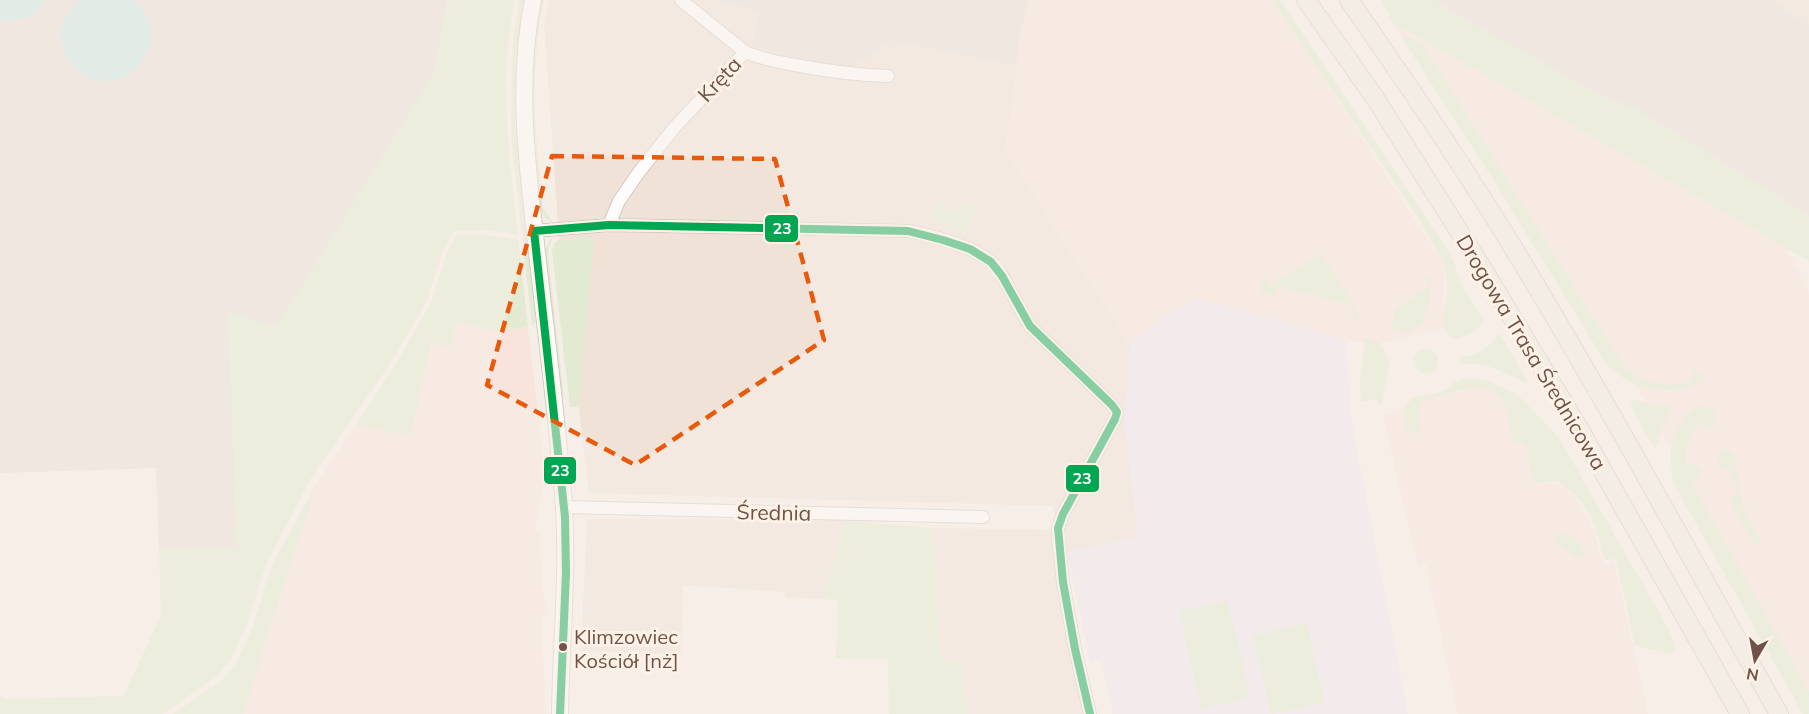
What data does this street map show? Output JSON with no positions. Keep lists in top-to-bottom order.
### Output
{
  "streets": {
    "main road": ["Drogowa Trasa Średnicowa"],
    "street": ["Kręta", "Średnia"]
  },
  "places": ["Klimzowiec Kościół [nż]"],
  "lines": ["transit line 23"],
  "north": "bottom"
}
